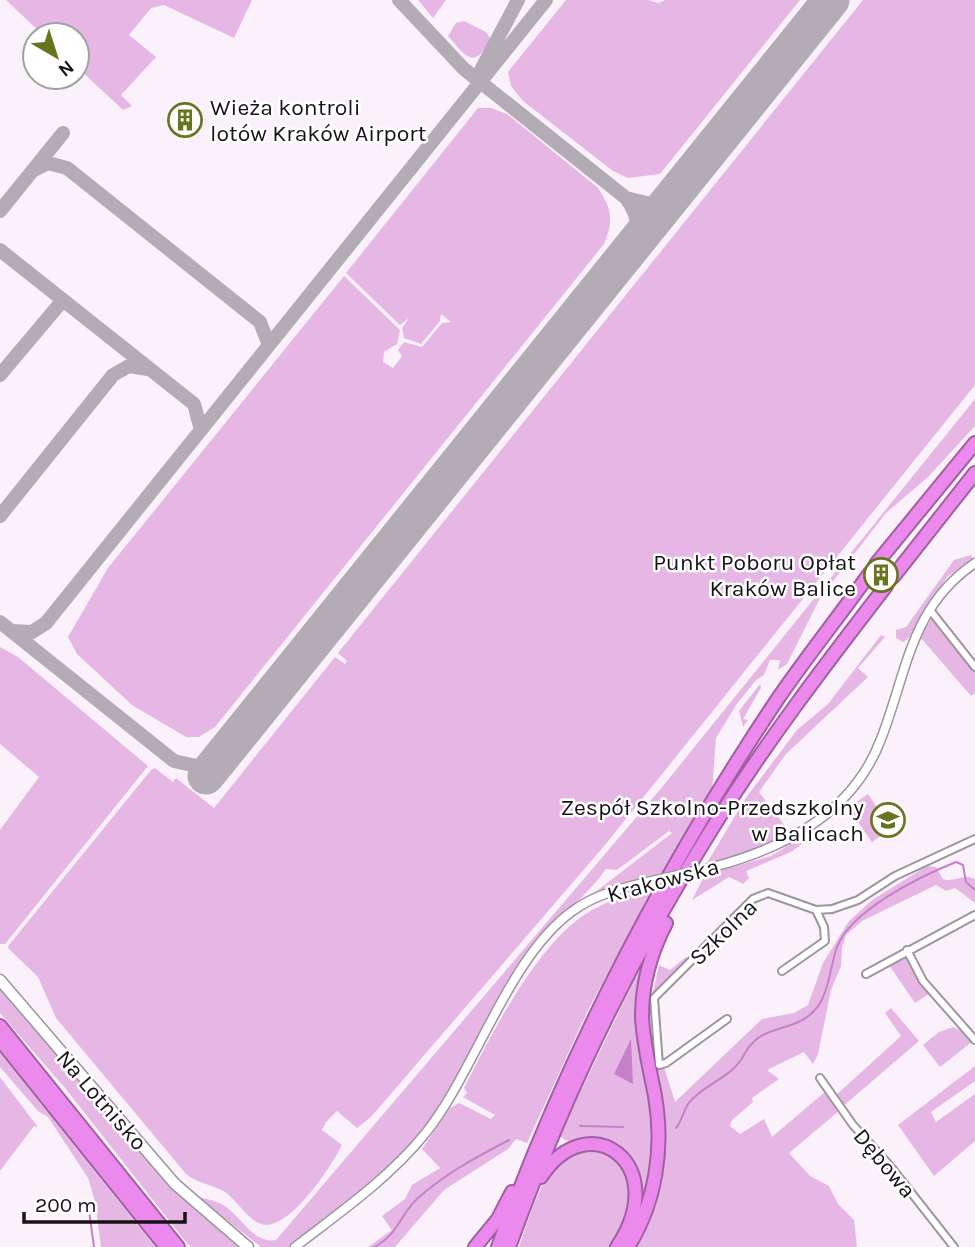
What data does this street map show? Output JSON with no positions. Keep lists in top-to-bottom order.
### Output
{
  "streets": {
    "main road": ["Na Lotnisko"],
    "street": ["Krakowska", "Szkolna", "Dębowa"]
  },
  "places": {
    "building": ["Wieża kontroli lotów Kraków Airport", "Punkt Poboru Opłat Kraków Balice"],
    "school or university": ["Zespół Szkolno-Przedszkolny w Balicach"]
  },
  "scale_bar": "200 m",
  "north": "bottom right"
}
